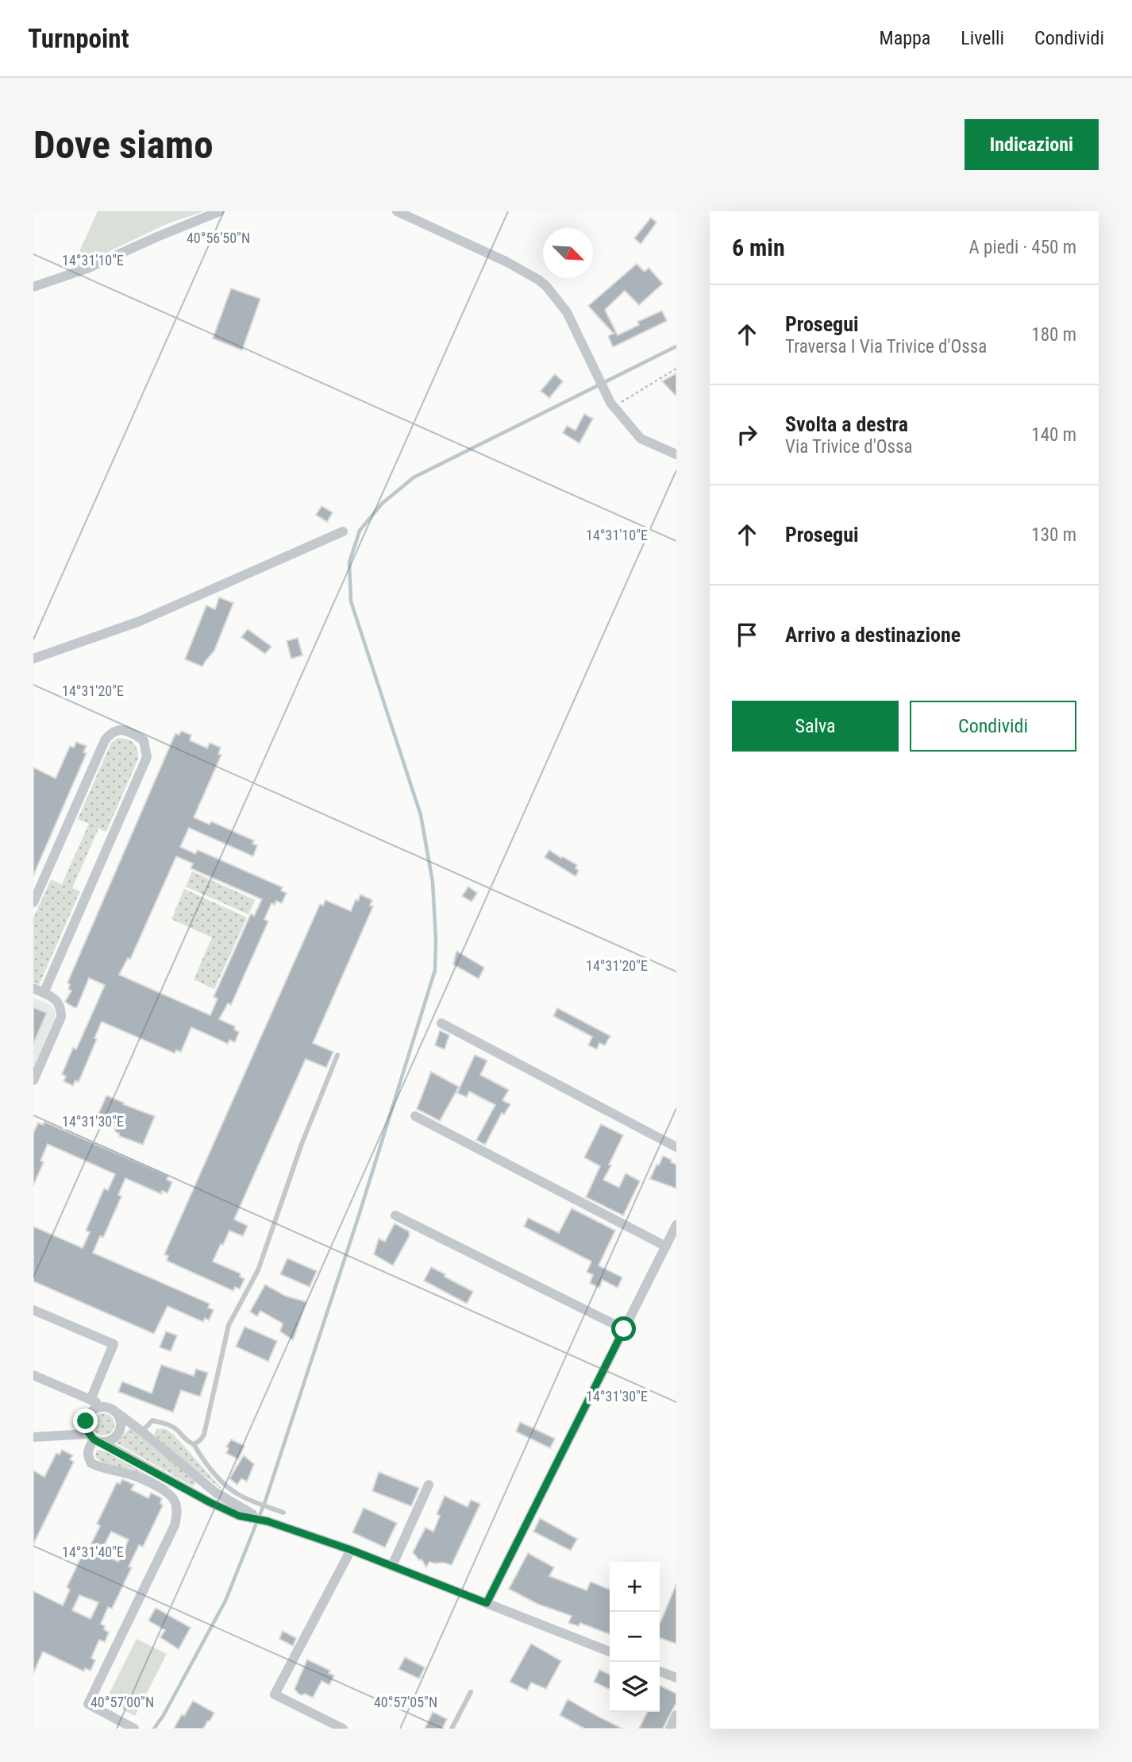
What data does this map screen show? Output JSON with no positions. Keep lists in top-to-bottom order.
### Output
{
  "north": "bottom right",
  "page": {
    "header": "Turnpoint",
    "nav": ["Mappa", "Livelli", "Condividi"],
    "buttons": [
      "Indicazioni",
      ["Salva", "Condividi"]
    ],
    "title": "Dove siamo",
    "heading": ["6 min", "A piedi · 450 m"],
    "list": [
      ["Prosegui", "Traversa I Via Trivice d'Ossa", "180 m"],
      ["Svolta a destra", "Via Trivice d'Ossa", "140 m"],
      ["Prosegui", "130 m"],
      "Arrivo a destinazione"
    ],
    "map_buttons": ["+", "−"]
  },
  "coordinates": [
    "40°56'50\"N",
    "14°31'10\"E",
    "14°31'20\"E",
    "14°31'30\"E",
    "14°31'40\"E",
    "40°57'00\"N",
    "40°57'05\"N"
  ]
}
